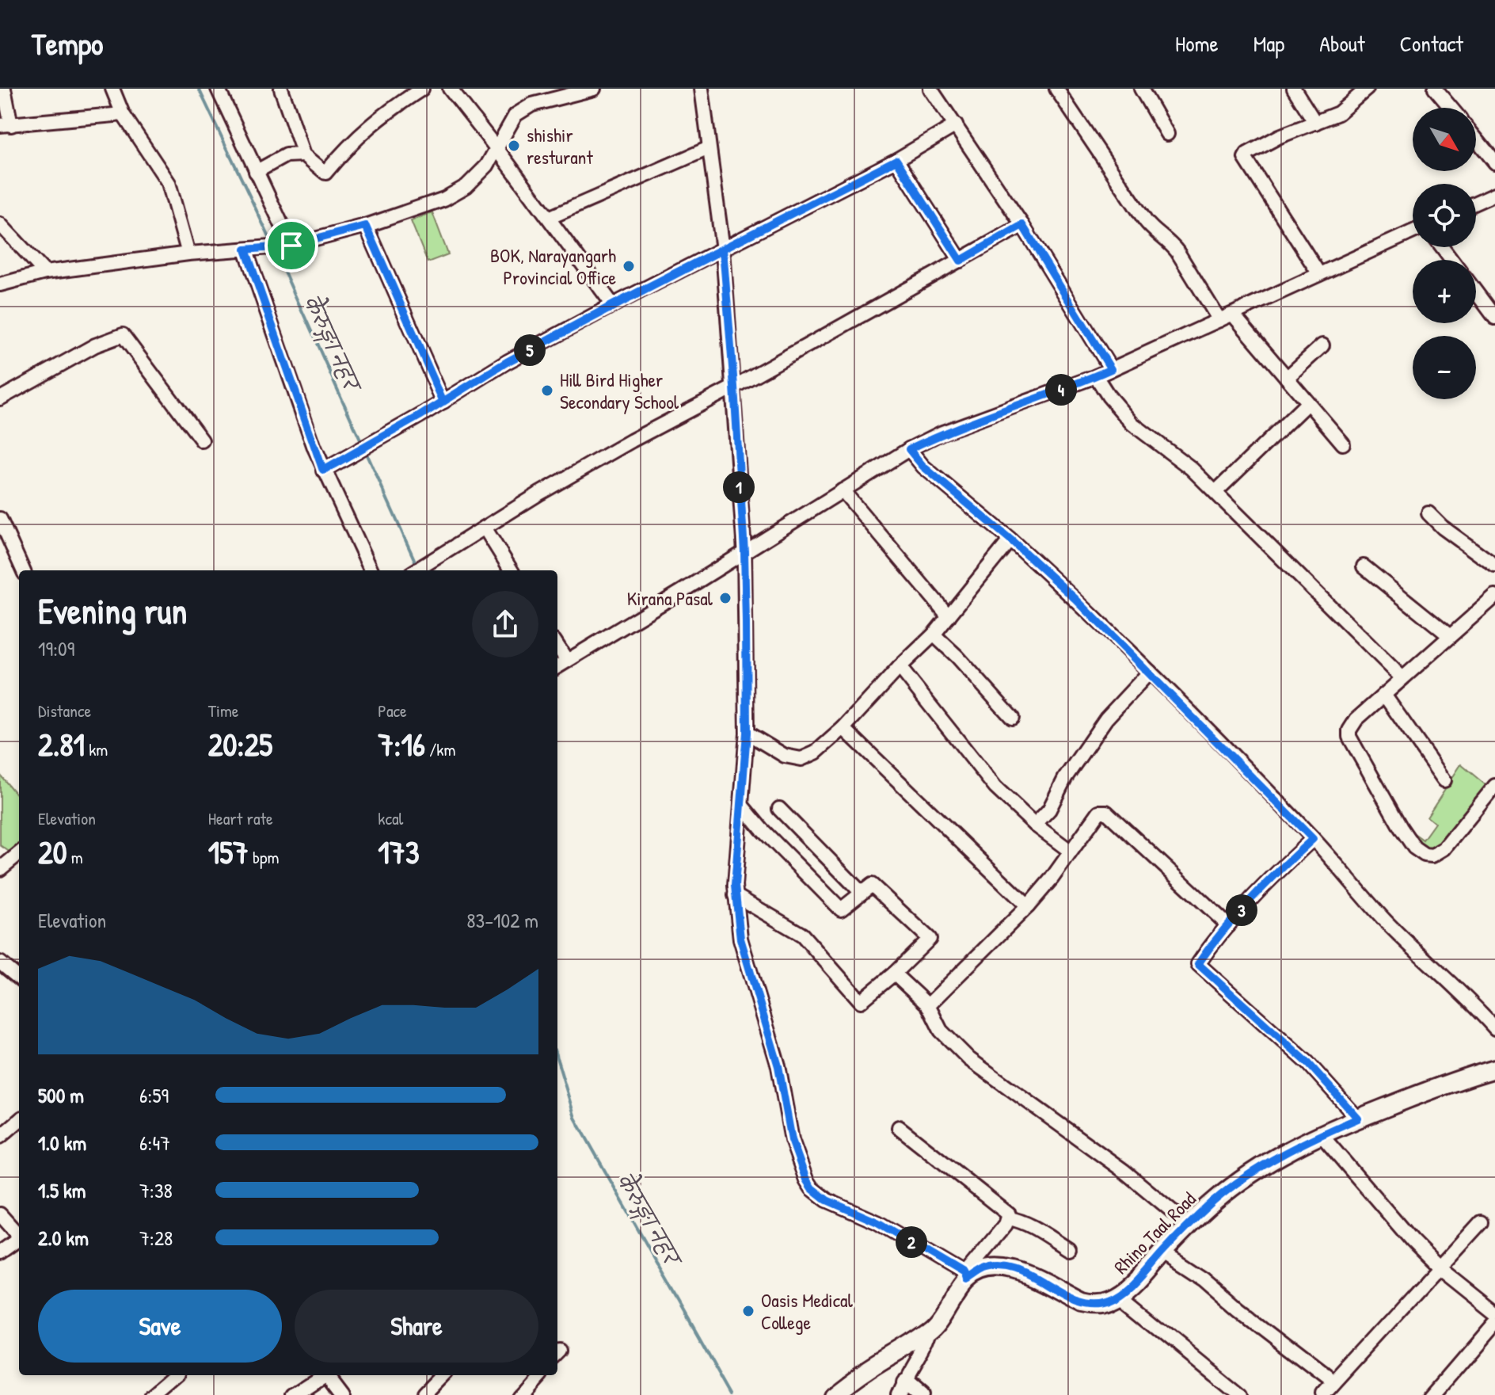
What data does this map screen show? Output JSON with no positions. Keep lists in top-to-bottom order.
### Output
{
  "streets": {
    "street": ["Rhino Taal Road"]
  },
  "water": ["केेरुङ्गा नहर"],
  "places": [
    "shishir resturant",
    "BOK, Narayangarh Provincial Office",
    "Hill Bird Higher Secondary School",
    "Kirana Pasal",
    "Oasis Medical College"
  ],
  "north": "bottom right",
  "page": {
    "header": "Tempo",
    "nav": [
      "Home",
      "Map",
      "About",
      "Contact"
    ],
    "map_buttons": ["+", "−"],
    "pins": [
      "5",
      "4",
      "1",
      "3",
      "2"
    ],
    "heading": ["Evening run", "19:09"],
    "stats": [
      ["Distance", "2.81 km"],
      ["Time", "20:25"],
      ["Pace", "7:16 /km"],
      ["Elevation", "20 m"],
      ["Heart rate", "157 bpm"],
      ["kcal", "173"]
    ],
    "chart": ["Elevation", "83–102 m"],
    "list": [
      {
        "name": "500 m",
        "note": "6:59"
      },
      {
        "name": "1.0 km",
        "note": "6:47"
      },
      {
        "name": "1.5 km",
        "note": "7:38"
      },
      {
        "name": "2.0 km",
        "note": "7:28"
      }
    ],
    "buttons": ["Save", "Share"]
  }
}
